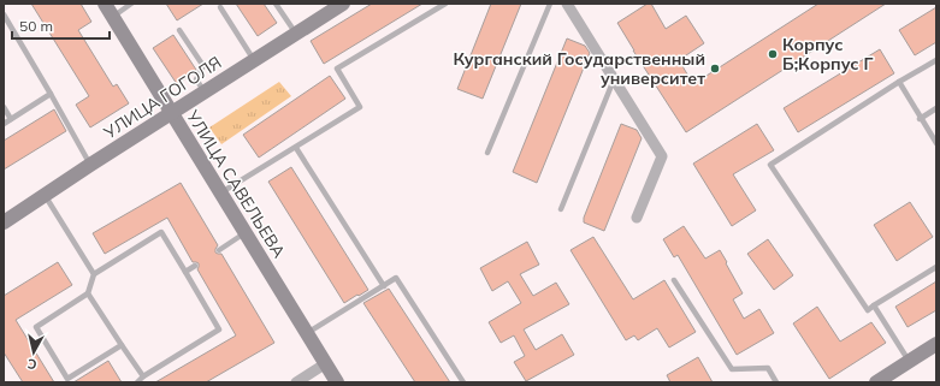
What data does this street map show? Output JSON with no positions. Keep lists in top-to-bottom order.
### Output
{
  "streets": {
    "street": ["УЛИЦА ГОГОЛЯ", "УЛИЦА САВЕЛЬЕВА"]
  },
  "crossings": [
    ["УЛИЦА ГОГОЛЯ", "УЛИЦА САВЕЛЬЕВА"]
  ],
  "places": ["Корпус Б;Корпус Г", "Курганский Государственный университет"],
  "scale_bar": "50 m",
  "north": "bottom"
}
